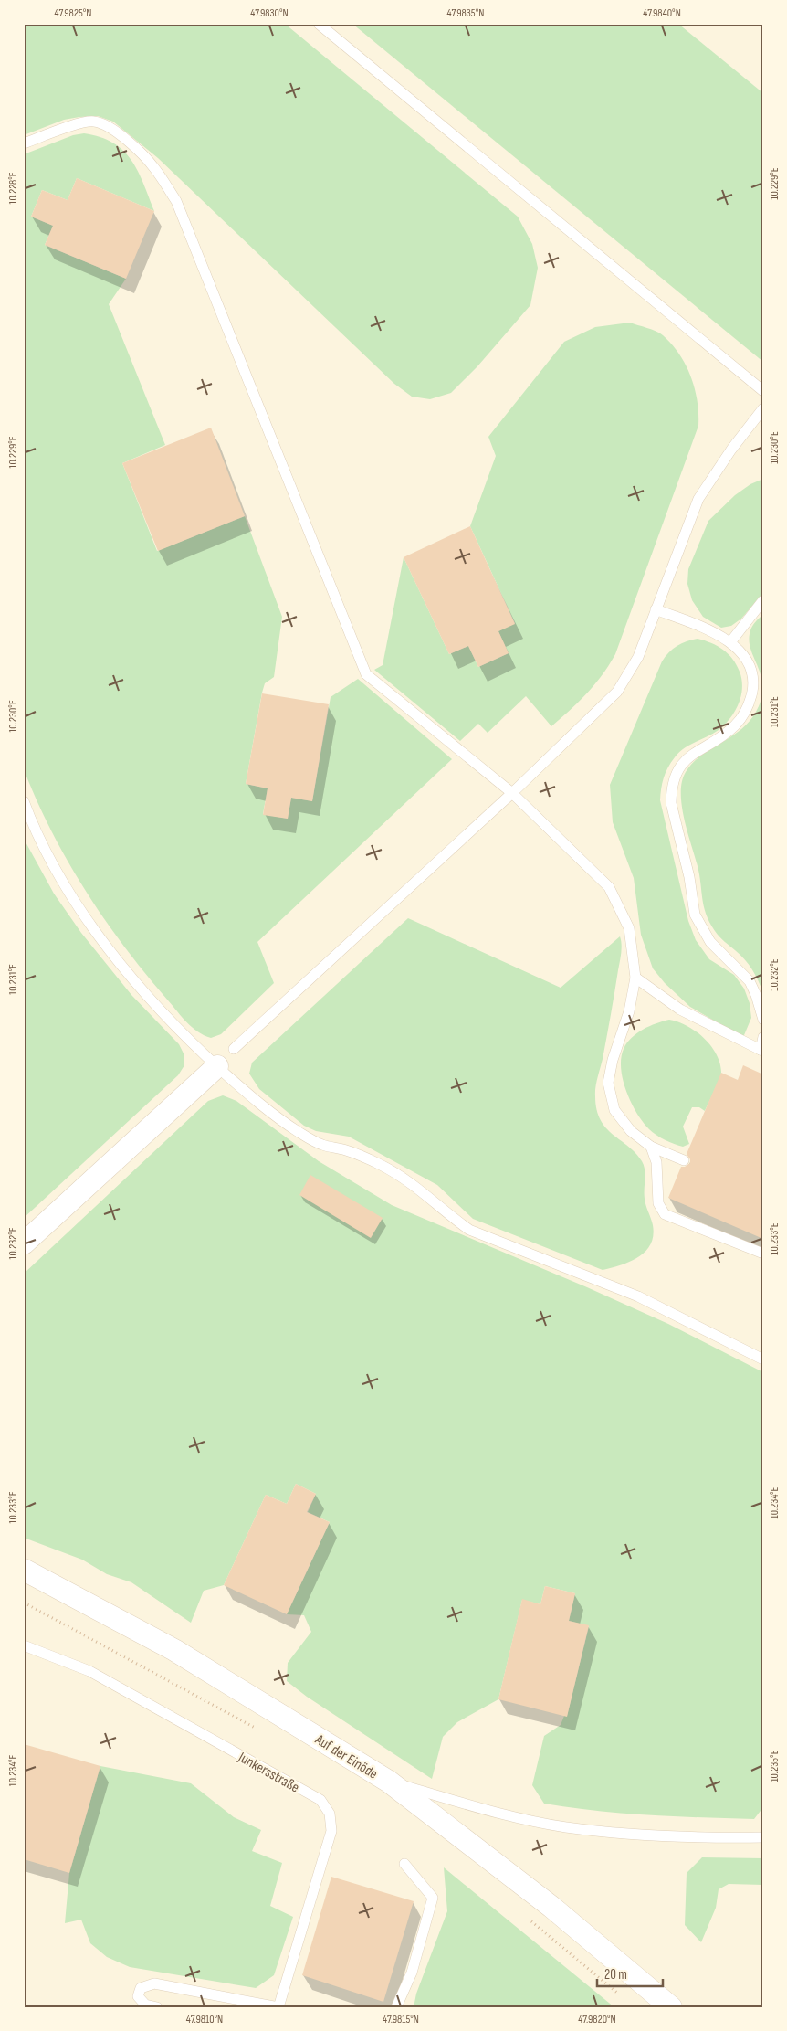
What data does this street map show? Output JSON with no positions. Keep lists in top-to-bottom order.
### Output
{
  "streets": {
    "street": ["Auf der Einöde"],
    "lane": ["Junkersstraße"]
  },
  "scale_bar": "20 m",
  "coordinates": [
    "47.9825°N",
    "47.9830°N",
    "47.9835°N",
    "47.9840°N",
    "10.229°E",
    "10.228°E",
    "10.230°E",
    "10.231°E",
    "10.232°E",
    "10.233°E",
    "10.234°E",
    "10.235°E",
    "47.9810°N",
    "47.9815°N",
    "47.9820°N"
  ]
}
